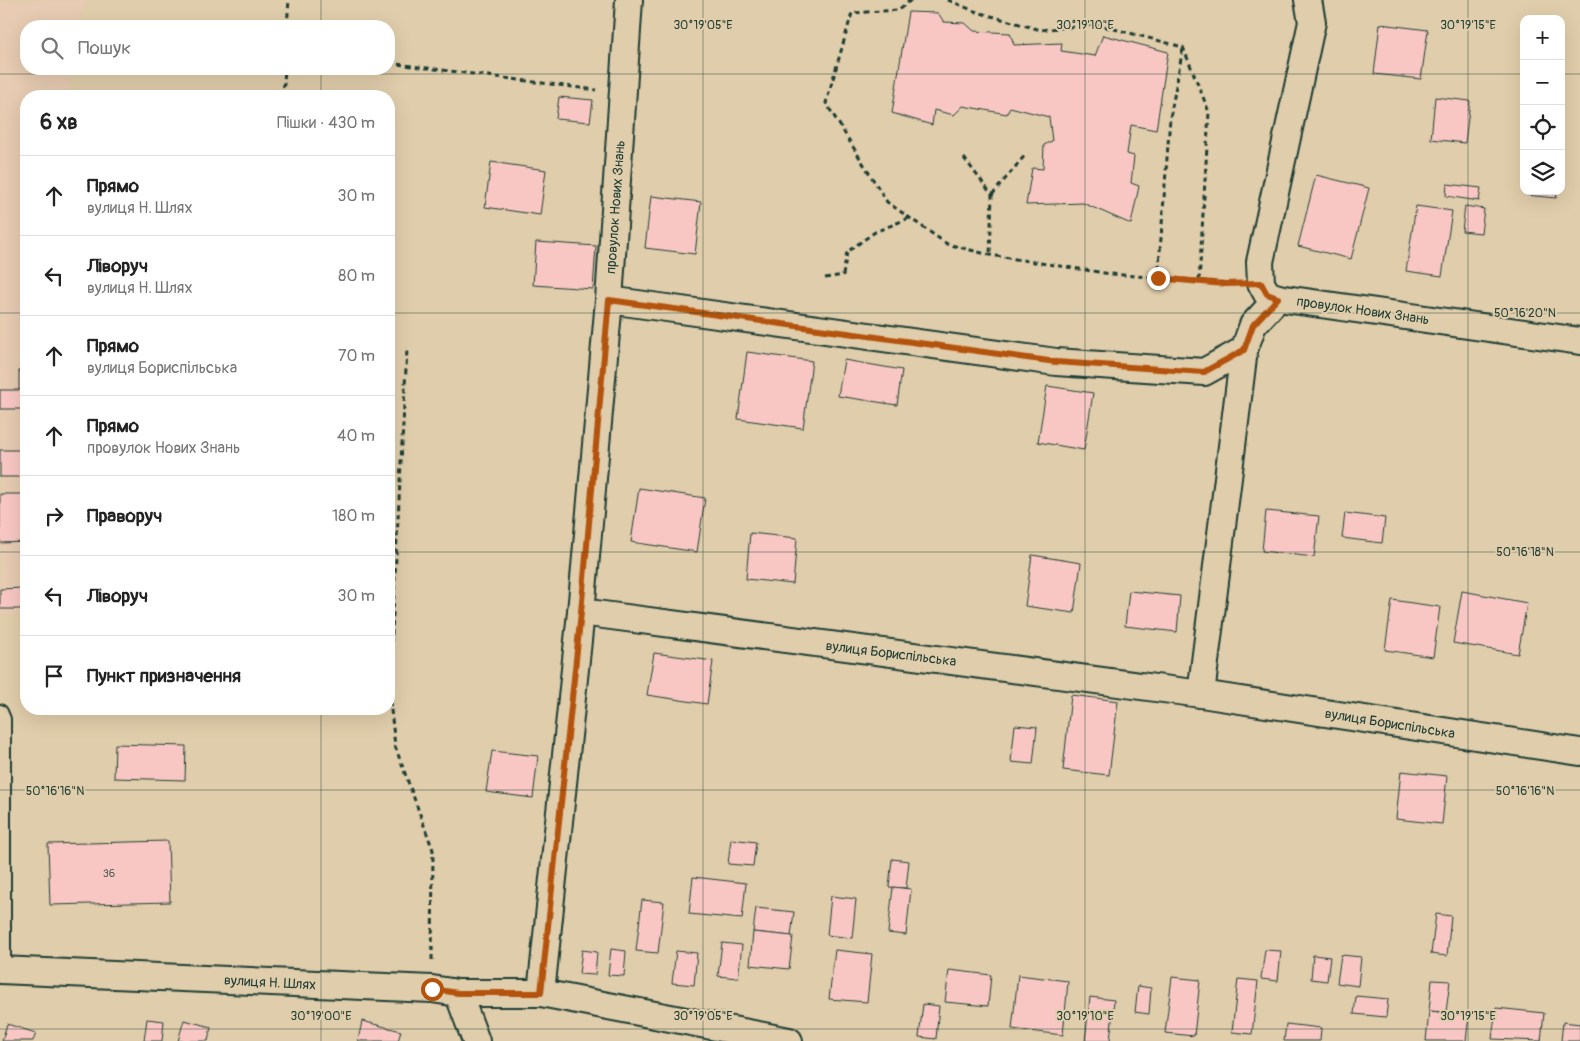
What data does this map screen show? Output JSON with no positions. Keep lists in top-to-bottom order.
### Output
{
  "streets": {
    "street": ["провулок Нових Знань", "вулиця Бориспільська", "вулиця Н. Шлях"]
  },
  "crossings": [
    ["провулок Нових Знань", "вулиця Бориспільська"]
  ],
  "house_numbers": ["36"],
  "page": {
    "map_buttons": ["+", "−"],
    "search": "Пошук",
    "heading": ["6 хв", "Пішки · 430 m"],
    "list": [
      ["Прямо", "вулиця Н. Шлях", "30 m"],
      ["Ліворуч", "вулиця Н. Шлях", "80 m"],
      ["Прямо", "вулиця Бориспільська", "70 m"],
      ["Прямо", "провулок Нових Знань", "40 m"],
      ["Праворуч", "180 m"],
      ["Ліворуч", "30 m"],
      "Пункт призначення"
    ]
  },
  "coordinates": [
    "30°19'05\"E",
    "30°19'10\"E",
    "30°19'15\"E",
    "50°16'20\"N",
    "50°16'18\"N",
    "50°16'16\"N",
    "30°19'00\"E"
  ]
}
